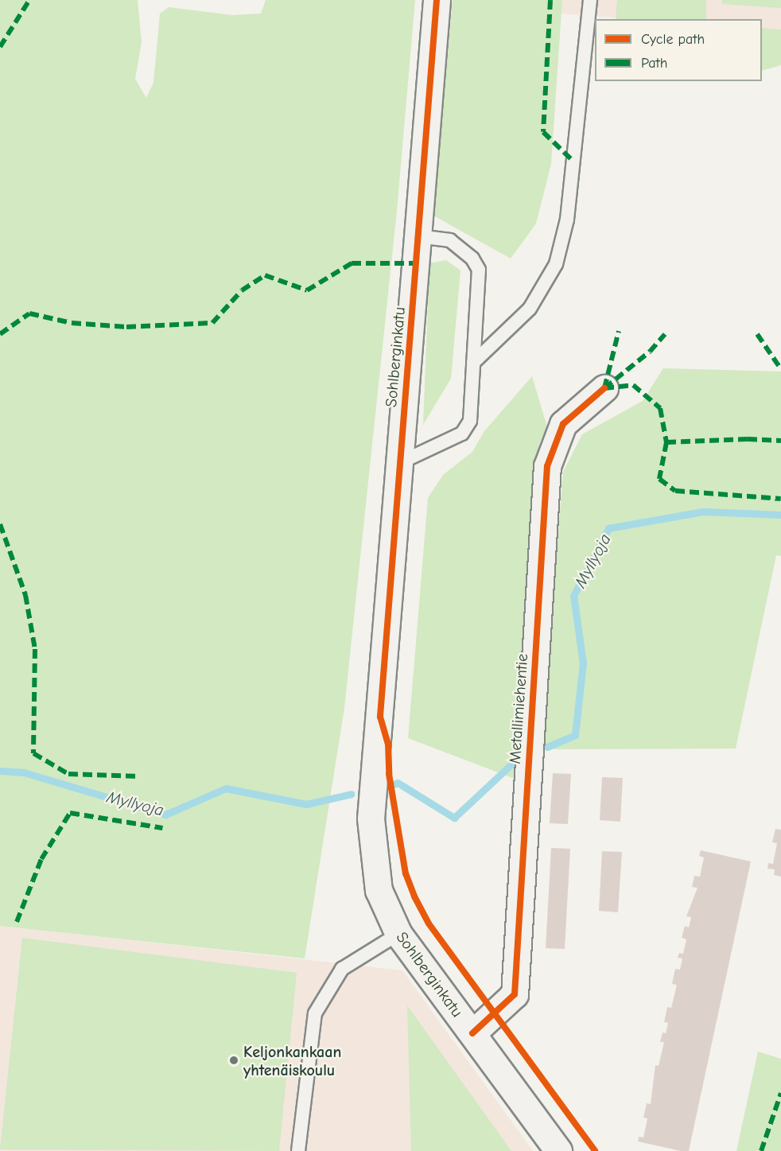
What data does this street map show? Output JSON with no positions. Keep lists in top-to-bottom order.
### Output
{
  "streets": {
    "street": ["Sohlberginkatu", "Metallimiehentie"]
  },
  "crossings": [
    ["Sohlberginkatu", "Metallimiehentie"]
  ],
  "water": ["Myllyoja"],
  "places": ["Keljonkankaan yhtenäiskoulu"],
  "legend": ["Cycle path", "Path"]
}
